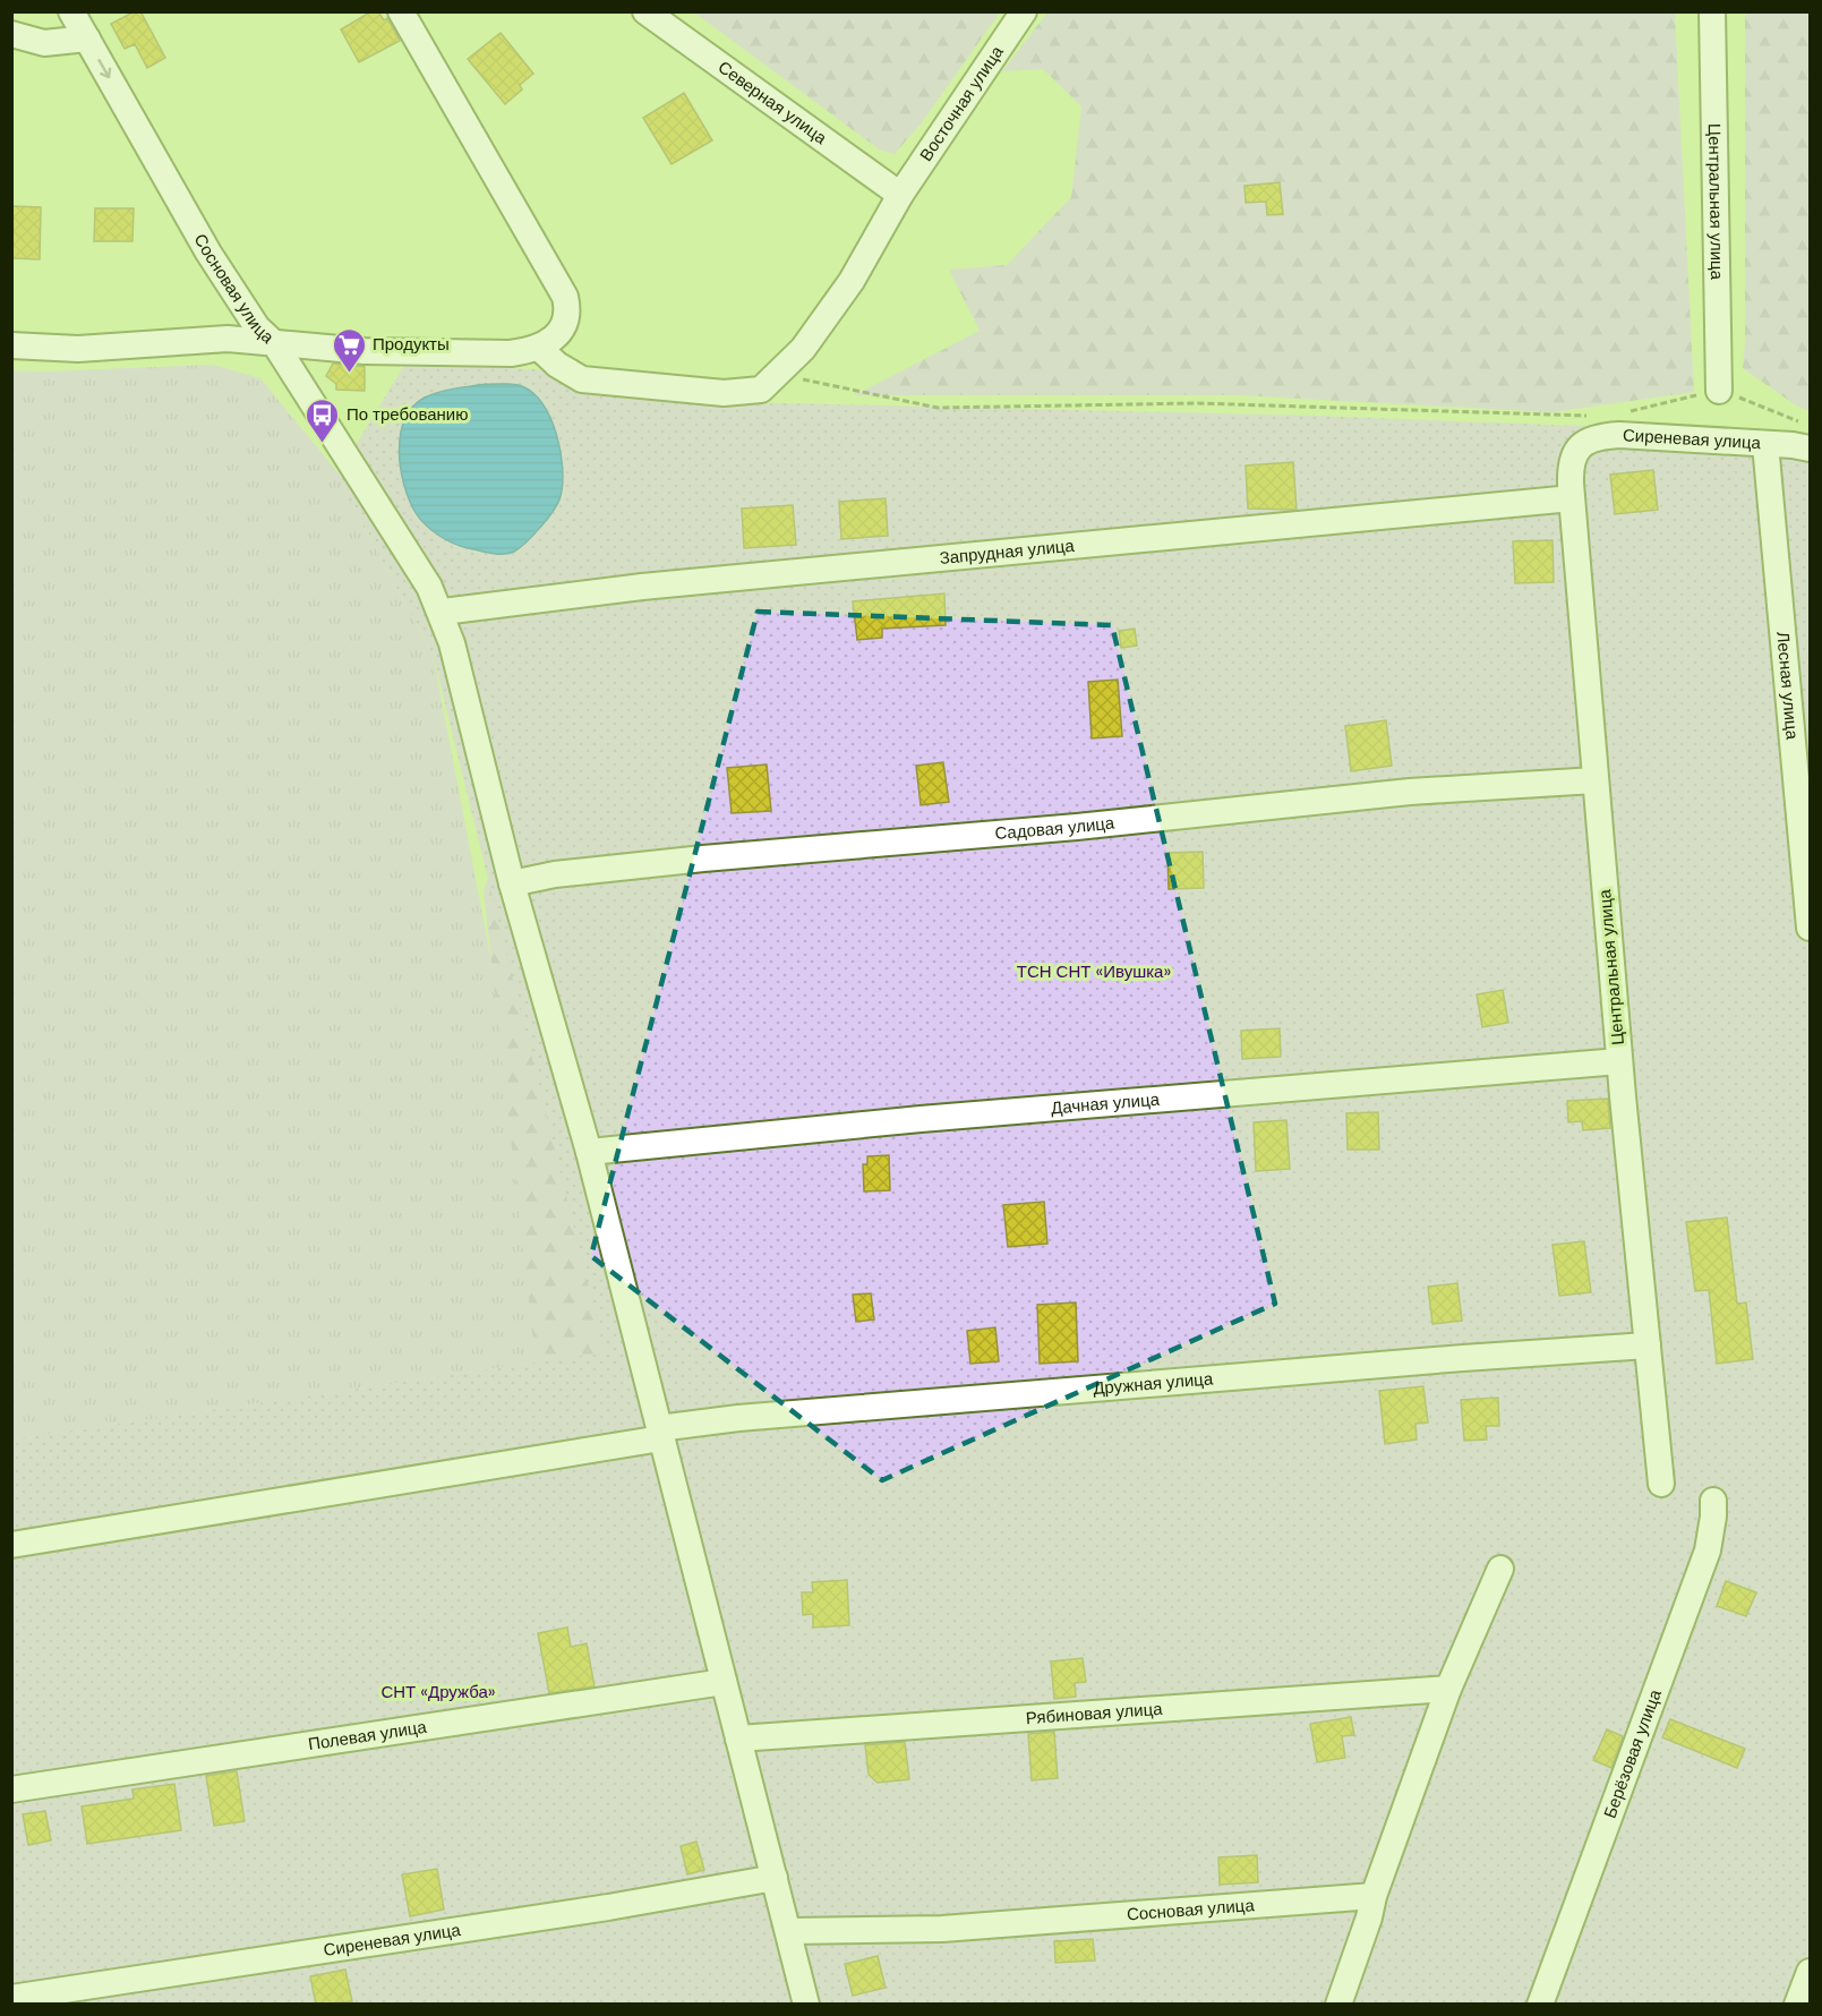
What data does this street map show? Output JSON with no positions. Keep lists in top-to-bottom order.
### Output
{
  "streets": {
    "street": [
      "Северная улица",
      "Восточная улица",
      "Центральная улица",
      "Сосновая улица",
      "Сиреневая улица",
      "Запрудная улица",
      "Лесная улица",
      "Садовая улица",
      "Дачная улица",
      "Дружная улица",
      "Рябиновая улица",
      "Полевая улица",
      "Берёзовая улица"
    ]
  },
  "crossings": [
    ["Северная улица", "Восточная улица"],
    ["Восточная улица", "Сосновая улица"],
    ["Центральная улица", "Сиреневая улица"],
    ["Центральная улица", "Запрудная улица"],
    ["Центральная улица", "Садовая улица"],
    ["Центральная улица", "Дачная улица"],
    ["Центральная улица", "Дружная улица"],
    ["Сиреневая улица", "Лесная улица"]
  ],
  "parks": ["ТСН СНТ «Ивушка»", "СНТ «Дружба»"],
  "places": {
    "supermarket": ["Продукты"],
    "bus stop": ["По требованию"]
  }
}
